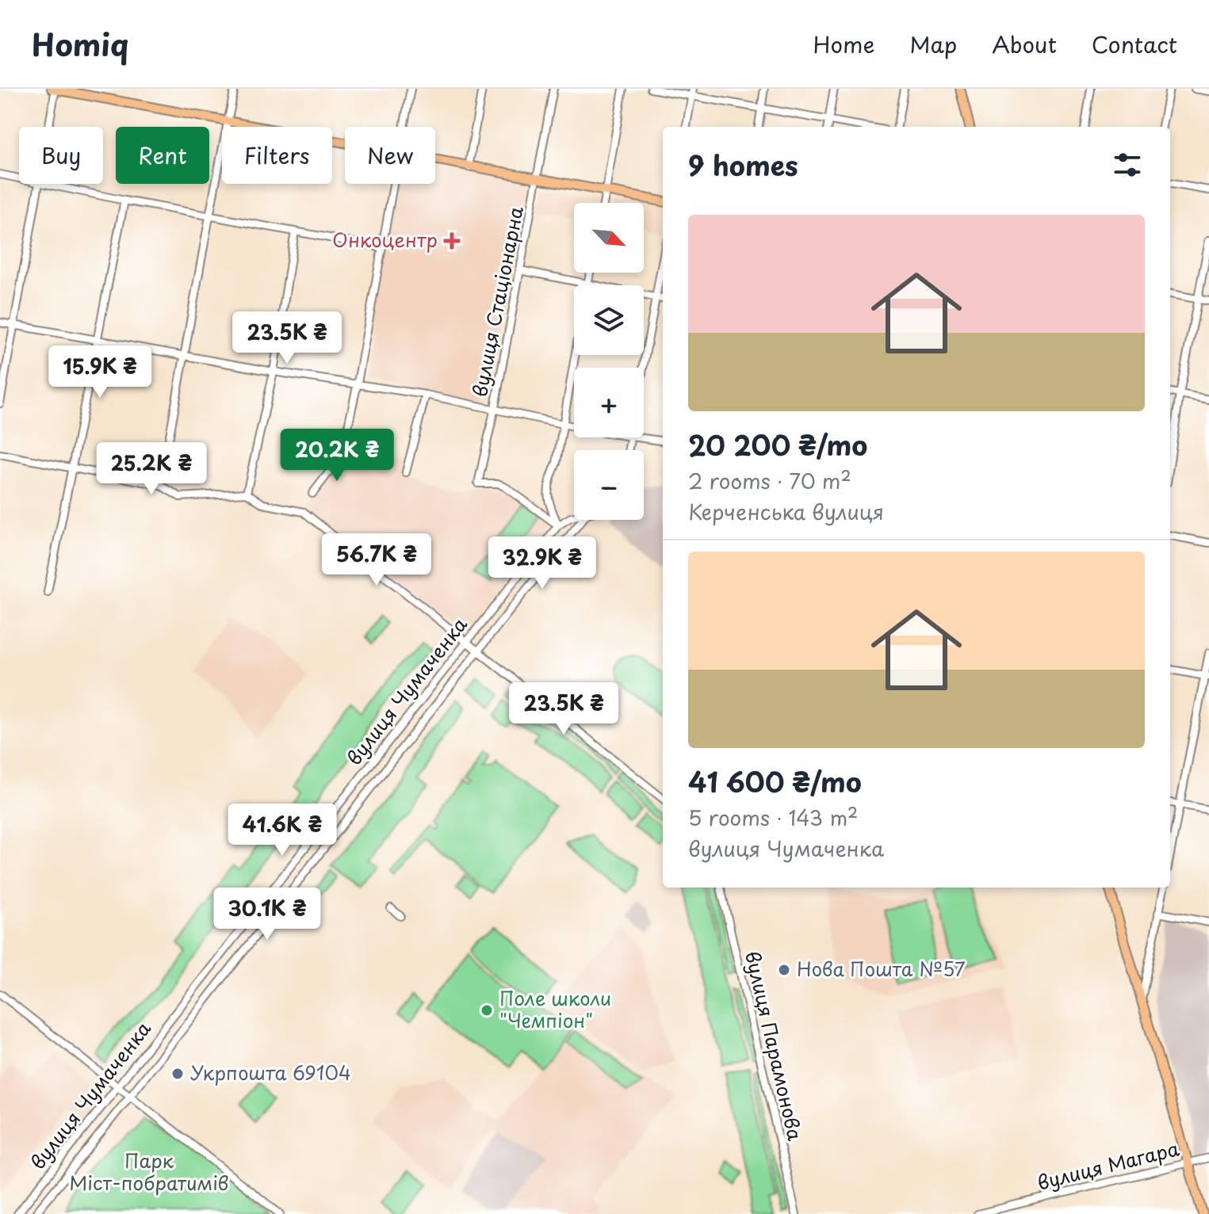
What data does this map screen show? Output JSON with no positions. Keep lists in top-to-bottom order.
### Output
{
  "streets": {
    "street": [
      "вулиця Стаціонарна",
      "вулиця Чумаченка",
      "вулиця Парамонова",
      "вулиця Магара"
    ]
  },
  "crossings": [
    ["вулиця Стаціонарна", "вулиця Чумаченка"]
  ],
  "parks": ["Парк Міст-побратимів"],
  "places": {
    "health": ["Онкоцентр"],
    "other": ["Нова Пошта №57", "Поле школи \"Чемпіон\"", "Укрпошта 69104"]
  },
  "north": "bottom right",
  "page": {
    "header": "Homiq",
    "nav": [
      "Home",
      "Map",
      "About",
      "Contact"
    ],
    "chip": [
      "Buy",
      "Rent",
      "Filters",
      "New"
    ],
    "heading": "9 homes",
    "map_buttons": ["+", "−"],
    "list": [
      {
        "name": "20 200 ₴/mo",
        "note": "2 rooms · 70 m² · Керченська вулиця"
      },
      {
        "name": "41 600 ₴/mo",
        "note": "5 rooms · 143 m² · вулиця Чумаченка"
      }
    ],
    "price": [
      "23.5K ₴",
      "15.9K ₴",
      "20.2K ₴",
      "25.2K ₴",
      "56.7K ₴",
      "32.9K ₴",
      "23.5K ₴",
      "41.6K ₴",
      "30.1K ₴"
    ]
  }
}
